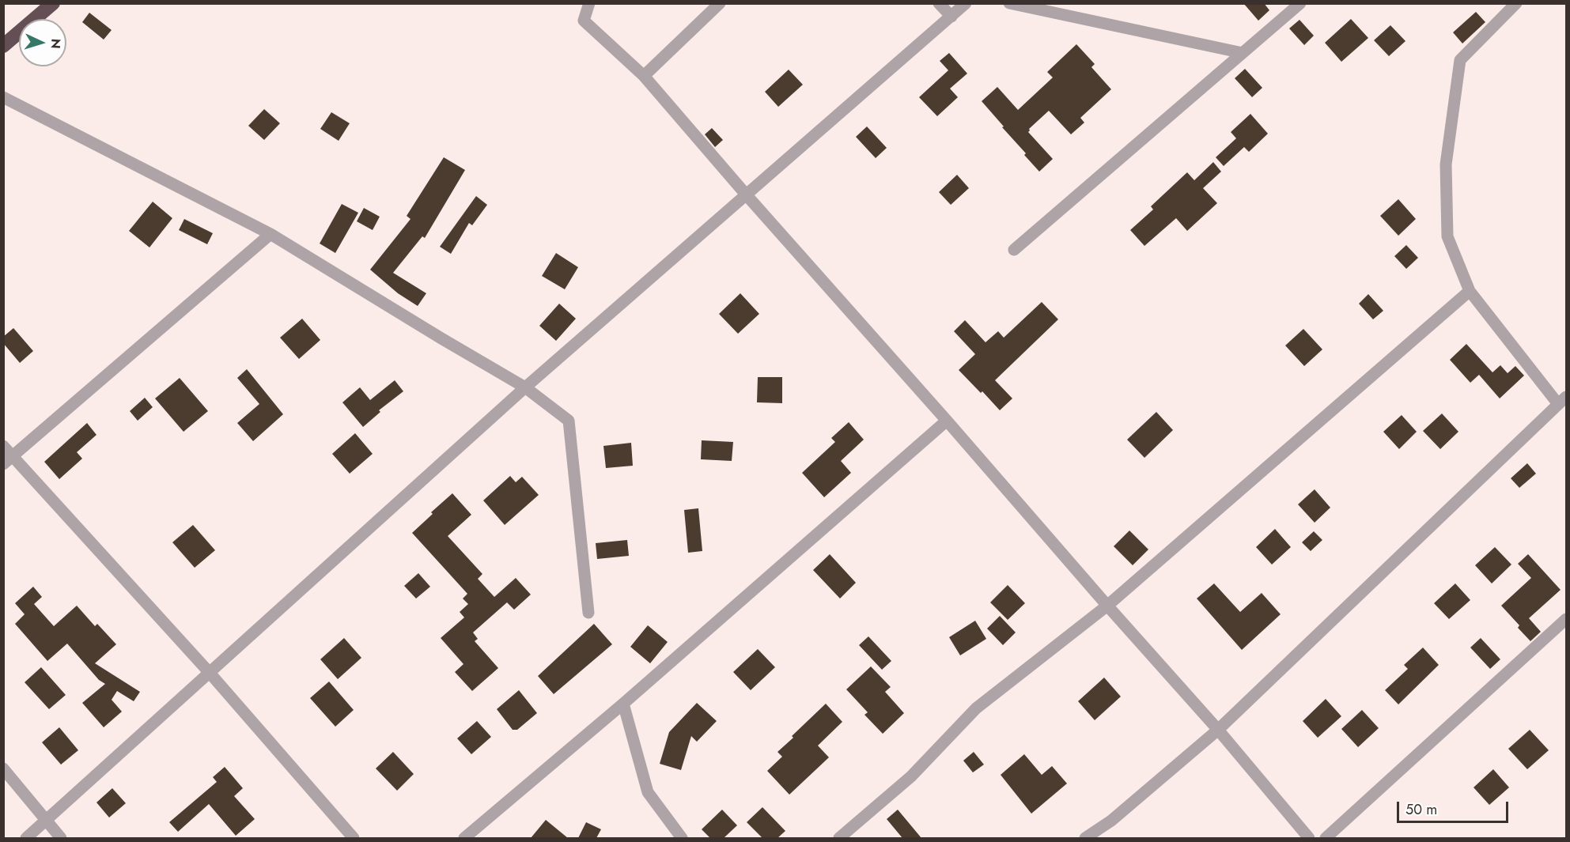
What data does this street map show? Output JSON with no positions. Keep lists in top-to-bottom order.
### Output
{
  "scale_bar": "50 m",
  "north": "right"
}
